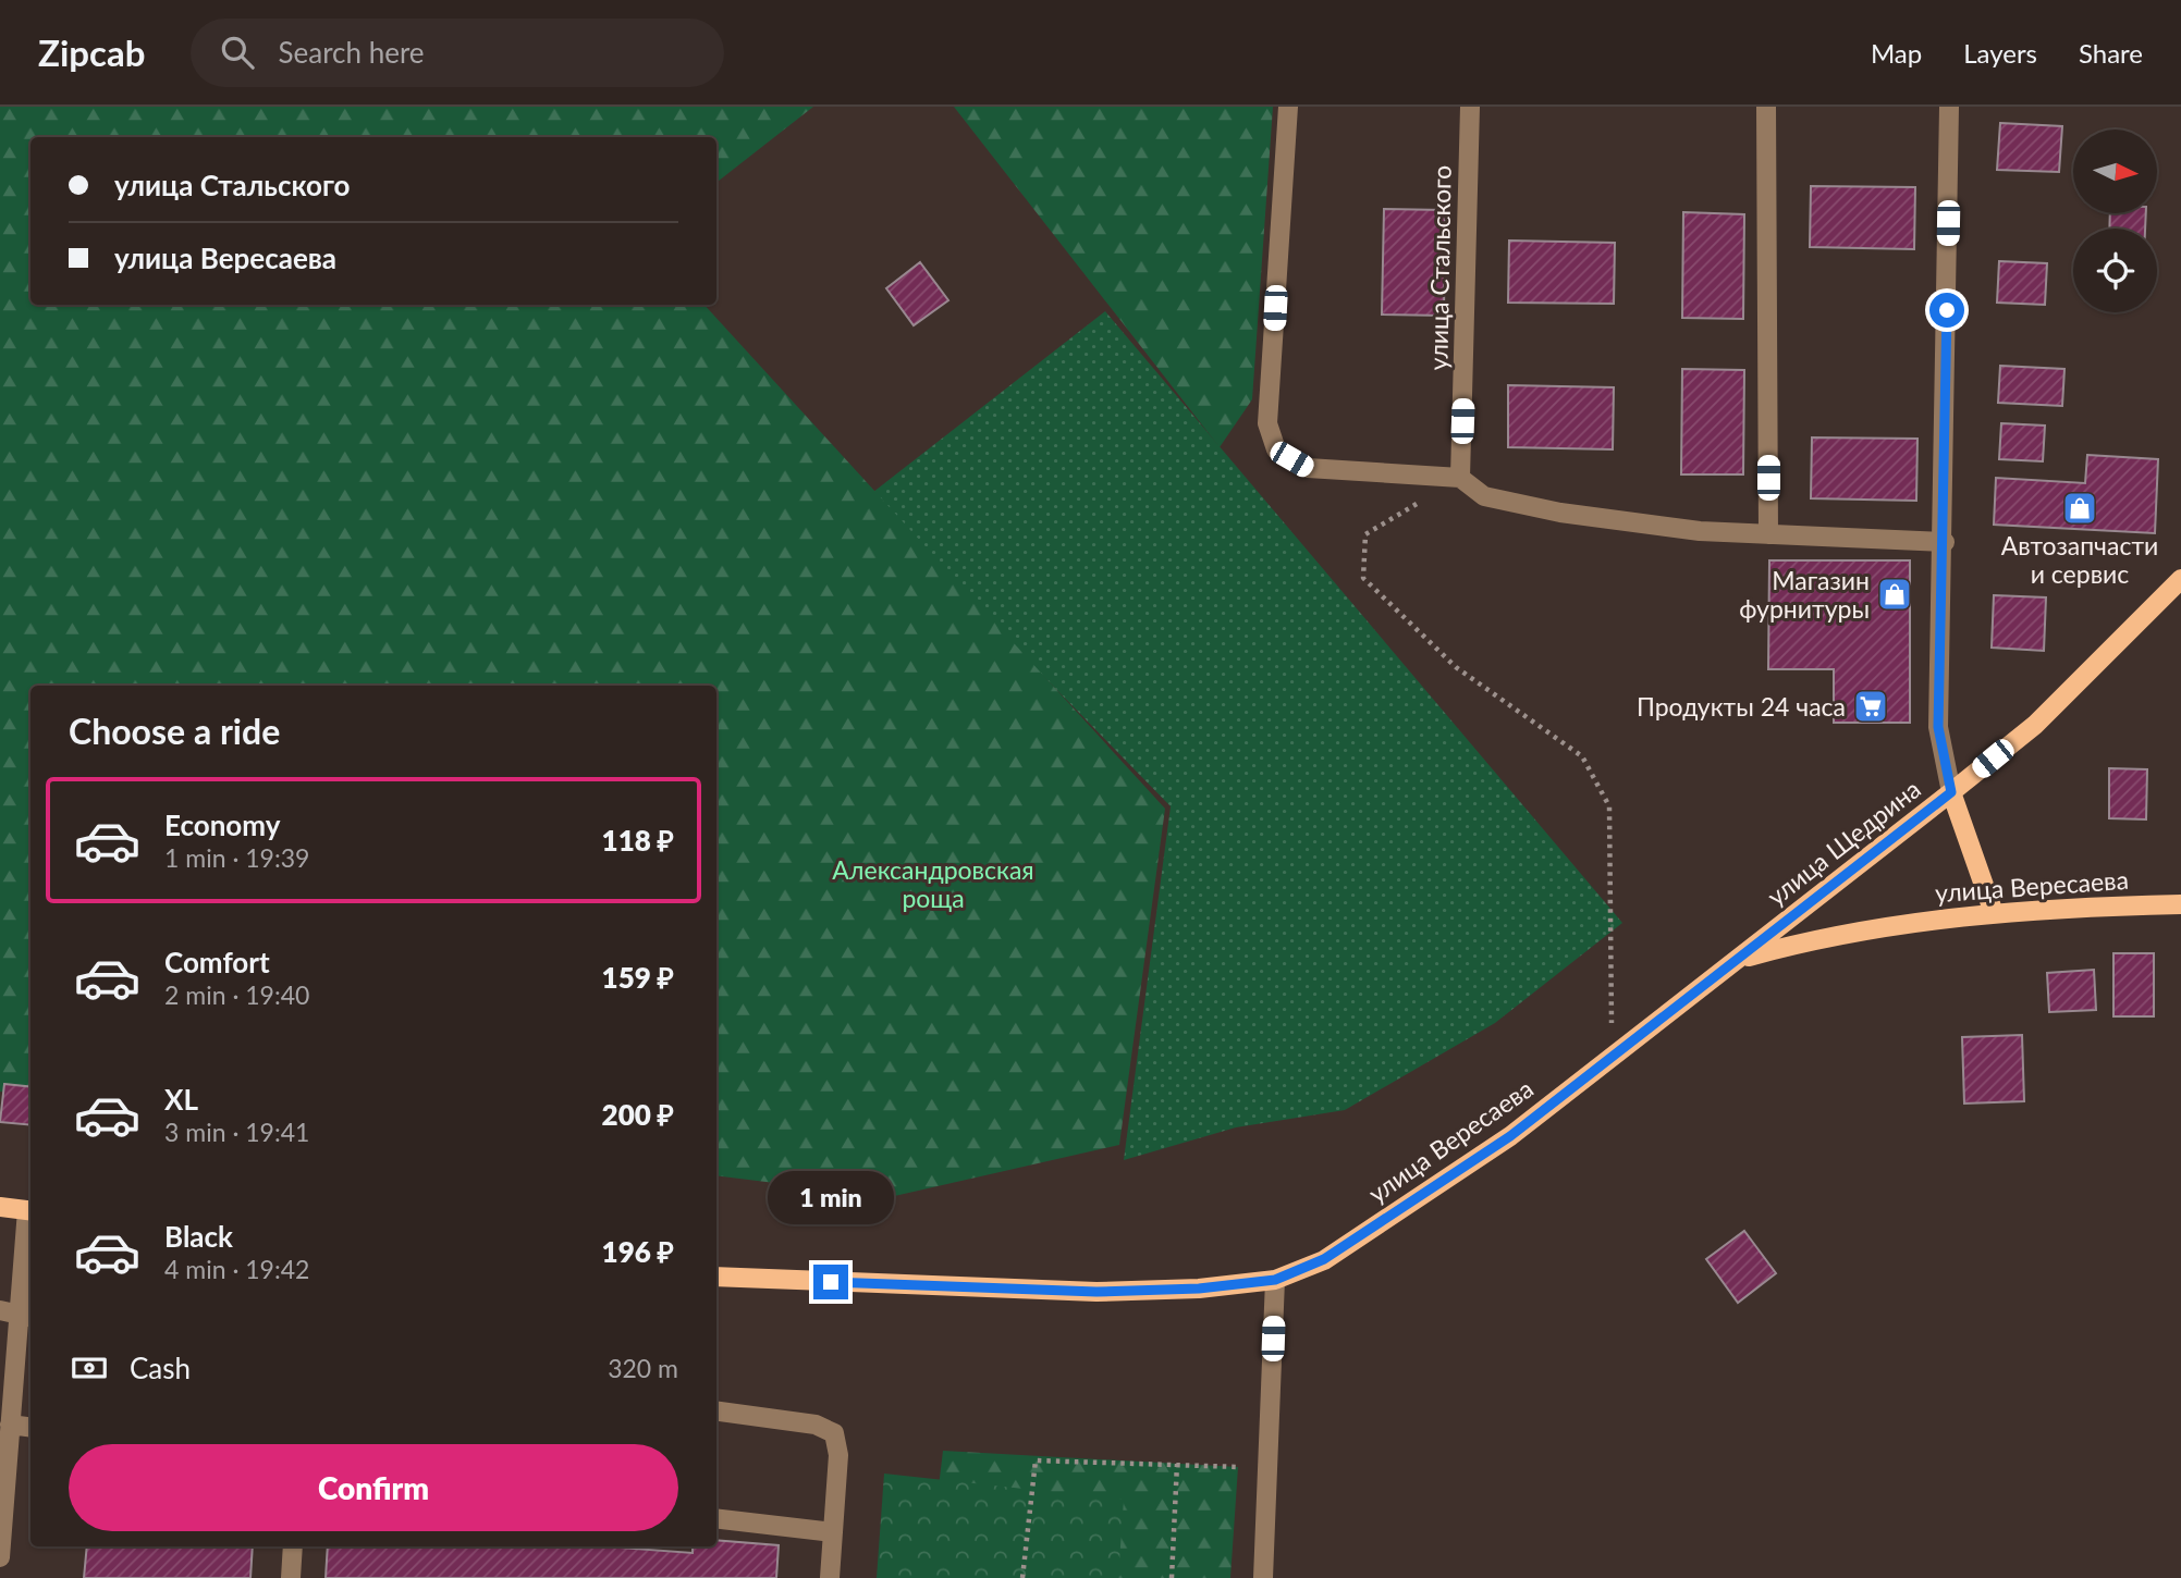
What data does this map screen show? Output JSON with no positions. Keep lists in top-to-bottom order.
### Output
{
  "streets": {
    "main road": ["улица Щедрина", "улица Вересаева"],
    "street": ["улица Стальского"]
  },
  "crossings": [
    ["улица Щедрина", "улица Вересаева"]
  ],
  "parks": ["Александровская роща"],
  "places": {
    "shop": ["Автозапчасти и сервис", "Магазин фурнитуры"],
    "supermarket": ["Продукты 24 часа"]
  },
  "north": "right",
  "page": {
    "header": "Zipcab",
    "search": "Search here",
    "nav": ["Map", "Layers", "Share"],
    "banner": ["улица Стальского", "улица Вересаева"],
    "heading": "Choose a ride",
    "list": [
      {
        "name": "Economy",
        "note": "1 min · 19:39",
        "value": "118 ₽"
      },
      {
        "name": "Comfort",
        "note": "2 min · 19:40",
        "value": "159 ₽"
      },
      {
        "name": "XL",
        "note": "3 min · 19:41",
        "value": "200 ₽"
      },
      {
        "name": "Black",
        "note": "4 min · 19:42",
        "value": "196 ₽"
      }
    ],
    "bubble": "1 min",
    "pay": ["Cash", "320 m"],
    "buttons": "Confirm"
  }
}
